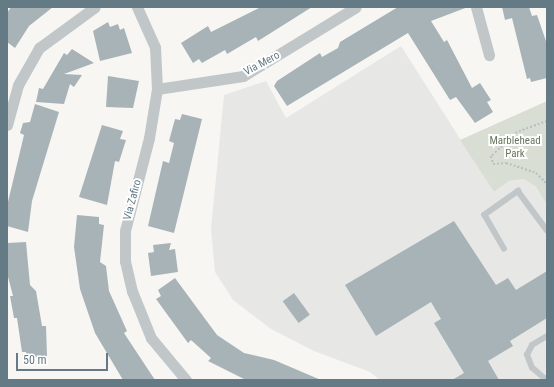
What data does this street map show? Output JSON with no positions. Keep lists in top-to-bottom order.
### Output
{
  "streets": {
    "street": ["Via Mero", "Via Zafiro"]
  },
  "crossings": [
    ["Via Mero", "Via Zafiro"]
  ],
  "parks": ["Marblehead Park"],
  "scale_bar": "50 m"
}
